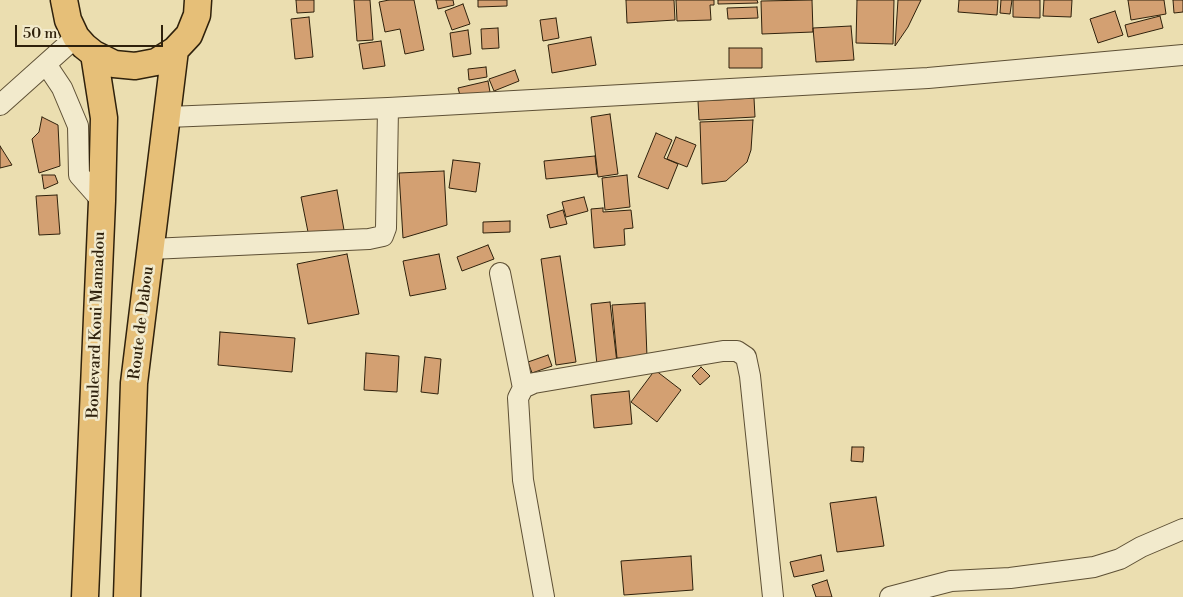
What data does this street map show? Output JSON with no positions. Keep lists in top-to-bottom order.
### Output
{
  "streets": {
    "main road": ["Route de Dabou", "Boulevard Koui Mamadou"]
  },
  "scale_bar": "50 m"
}
